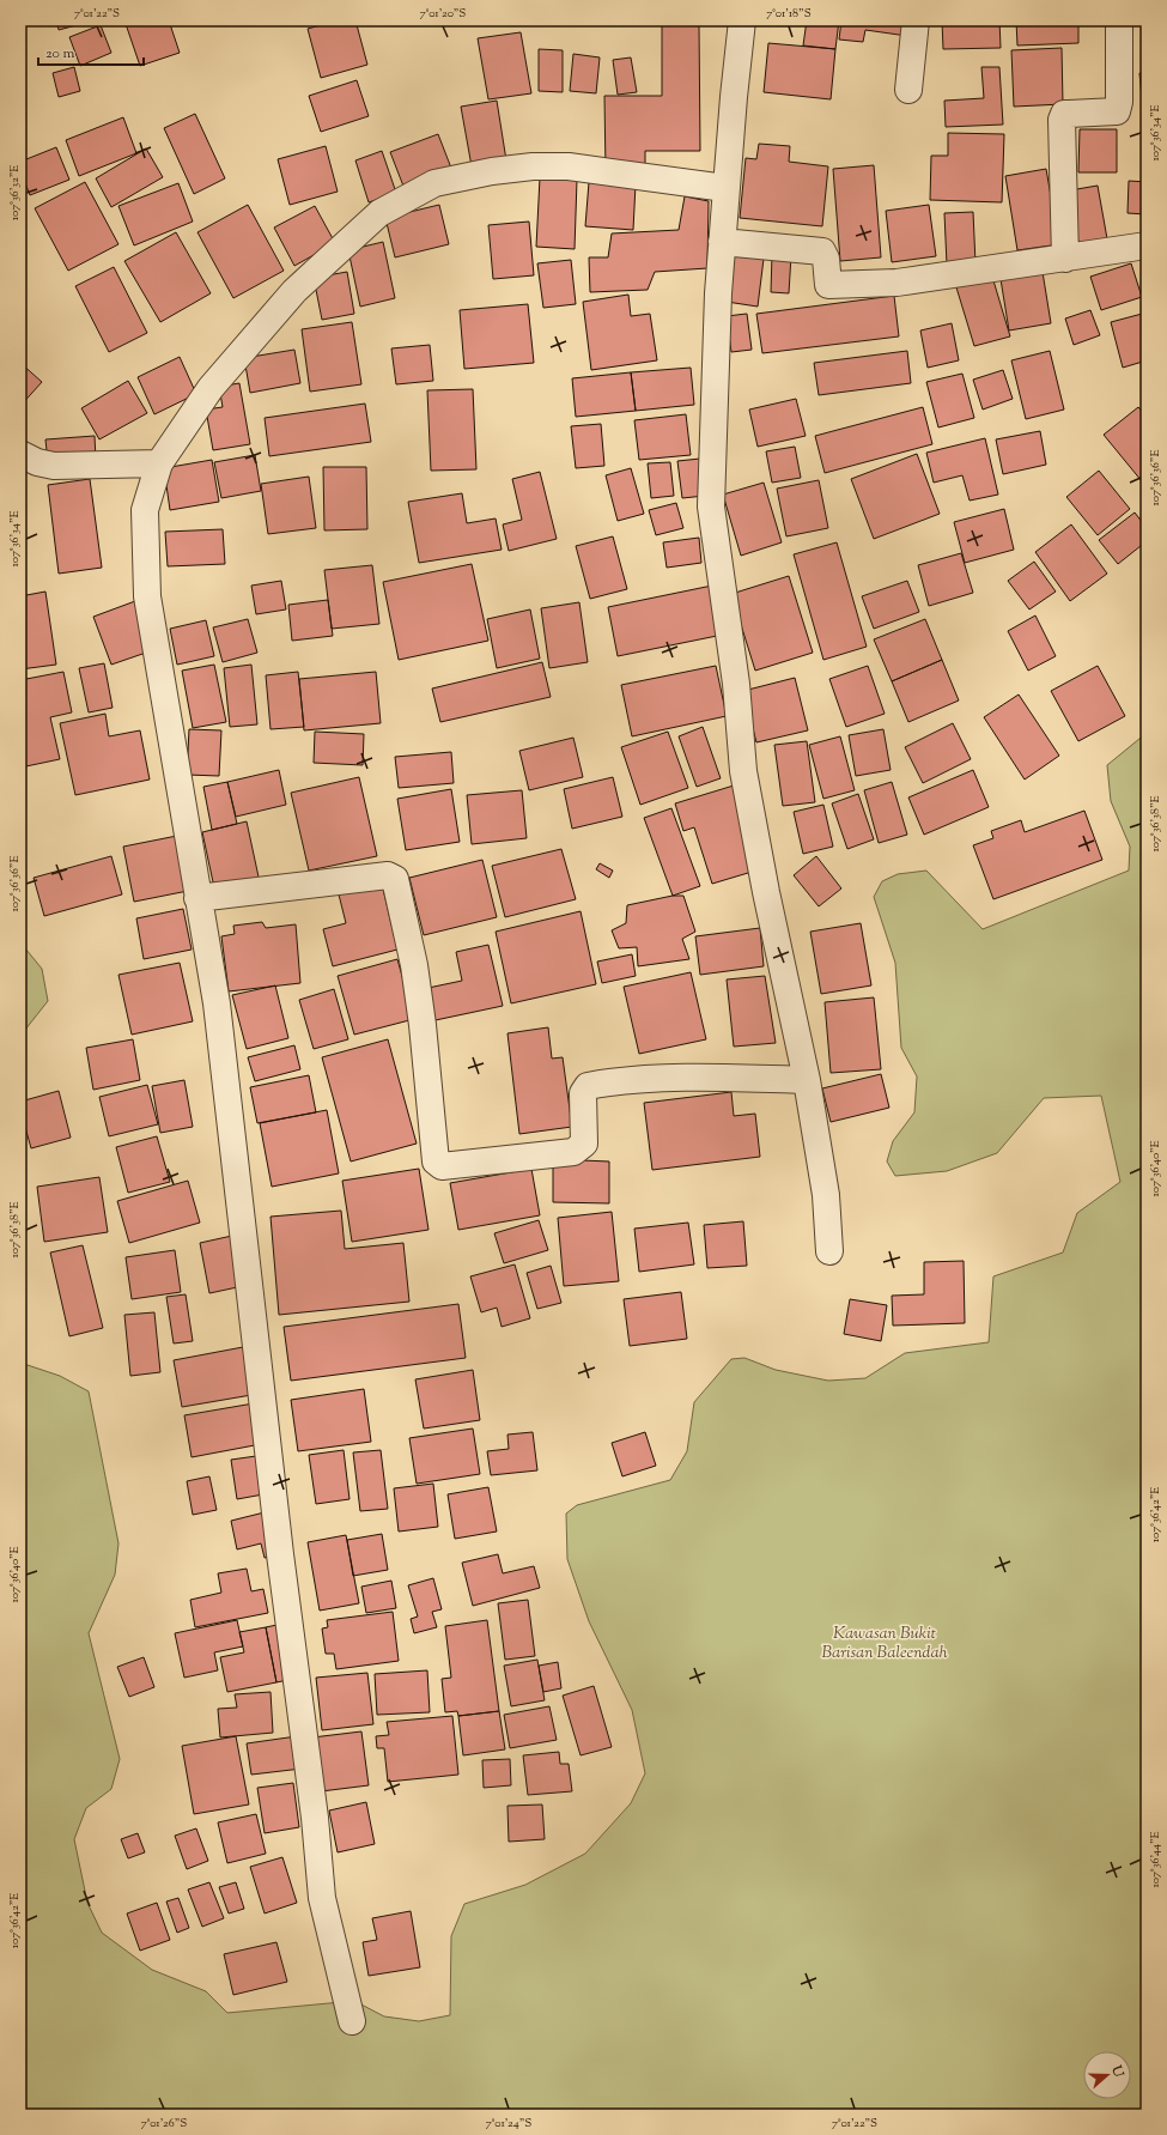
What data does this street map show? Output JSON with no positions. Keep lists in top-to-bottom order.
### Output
{
  "parks": ["Kawasan Bukit Barisan Baleendah"],
  "scale_bar": "20 m",
  "north": "right",
  "coordinates": [
    "7°01'22\"S",
    "7°01'20\"S",
    "7°01'18\"S",
    "107°36'34\"E",
    "107°36'32\"E",
    "107°36'36\"E",
    "107°36'38\"E",
    "107°36'40\"E",
    "107°36'42\"E",
    "107°36'44\"E",
    "7°01'26\"S",
    "7°01'24\"S"
  ]
}
